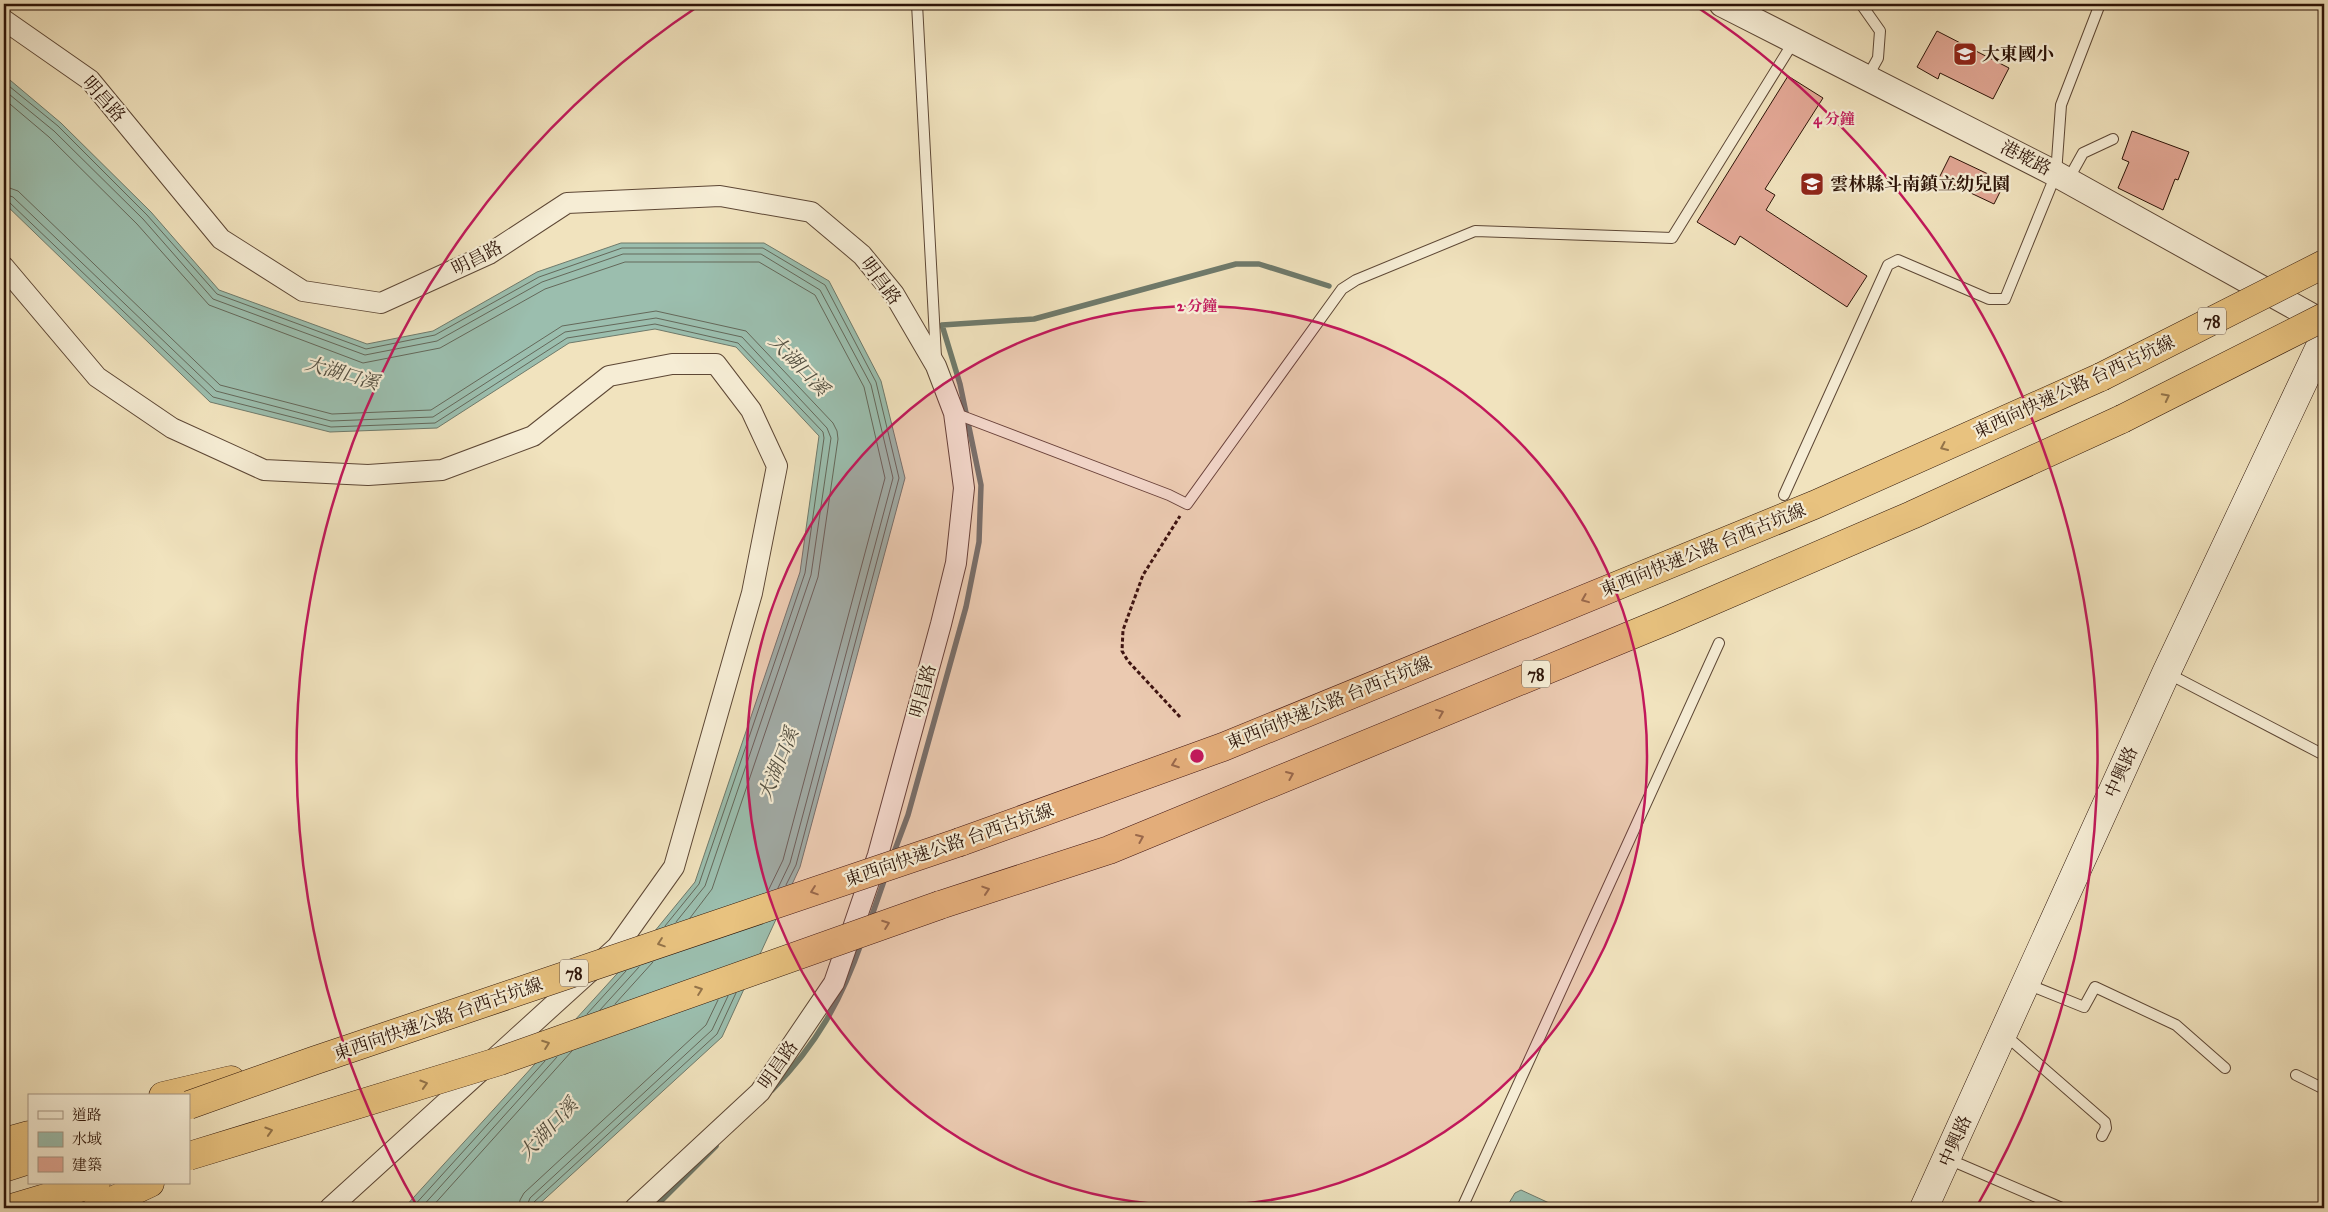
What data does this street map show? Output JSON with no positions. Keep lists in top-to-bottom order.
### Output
{
  "streets": {
    "highway": ["78", "東西向快速公路 台西古坑線"],
    "main road": ["中興路"],
    "street": ["明昌路", "港墘路"]
  },
  "water": ["大湖口溪"],
  "places": {
    "school or university": ["大東國小", "雲林縣斗南鎮立幼兒園"]
  },
  "legend": ["道路", "水域", "建築"],
  "rings": ["4 分鐘", "2 分鐘"]
}
